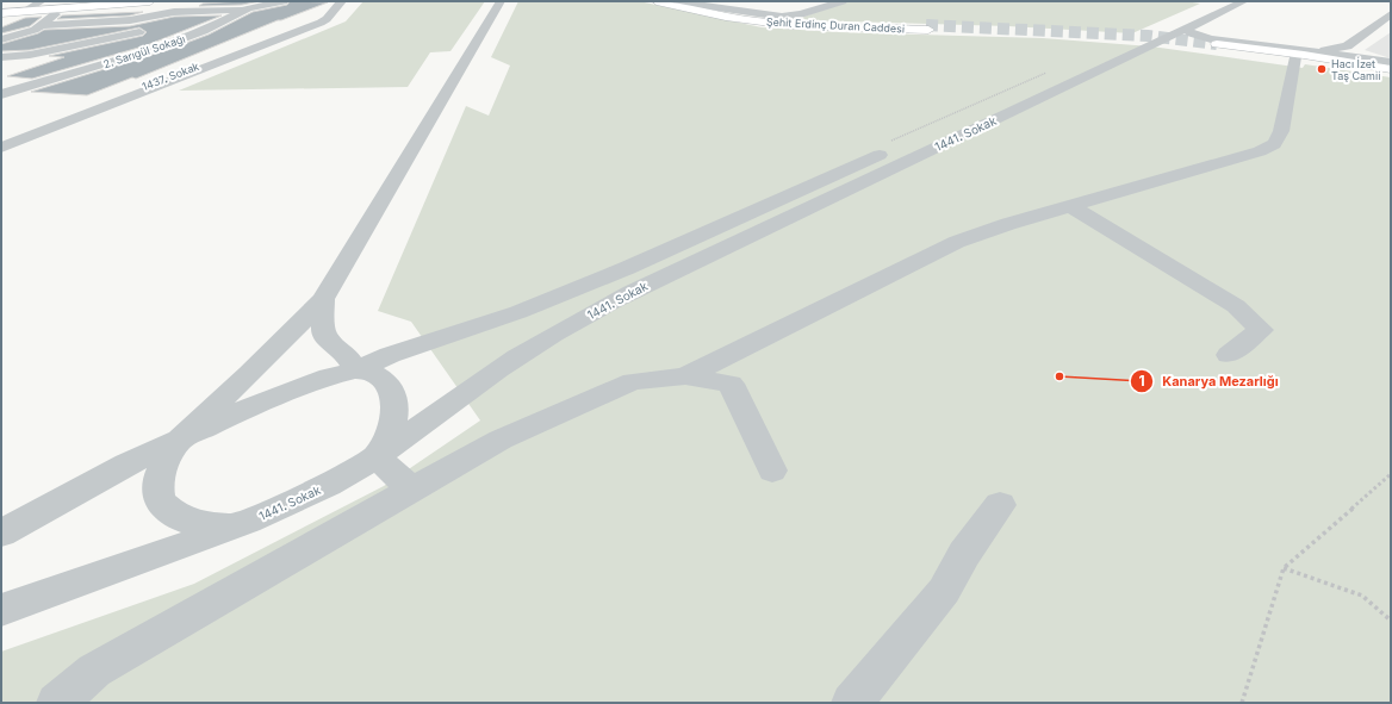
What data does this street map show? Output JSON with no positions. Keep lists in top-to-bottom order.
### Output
{
  "streets": {
    "main road": ["Şehit Erdinç Duran Caddesi"],
    "street": ["2. Sarıgül Sokağı", "1437. Sokak", "1441. Sokak"]
  },
  "places": ["Hacı İzet Taş Camii", "Kanarya Mezarlığı"]
}
